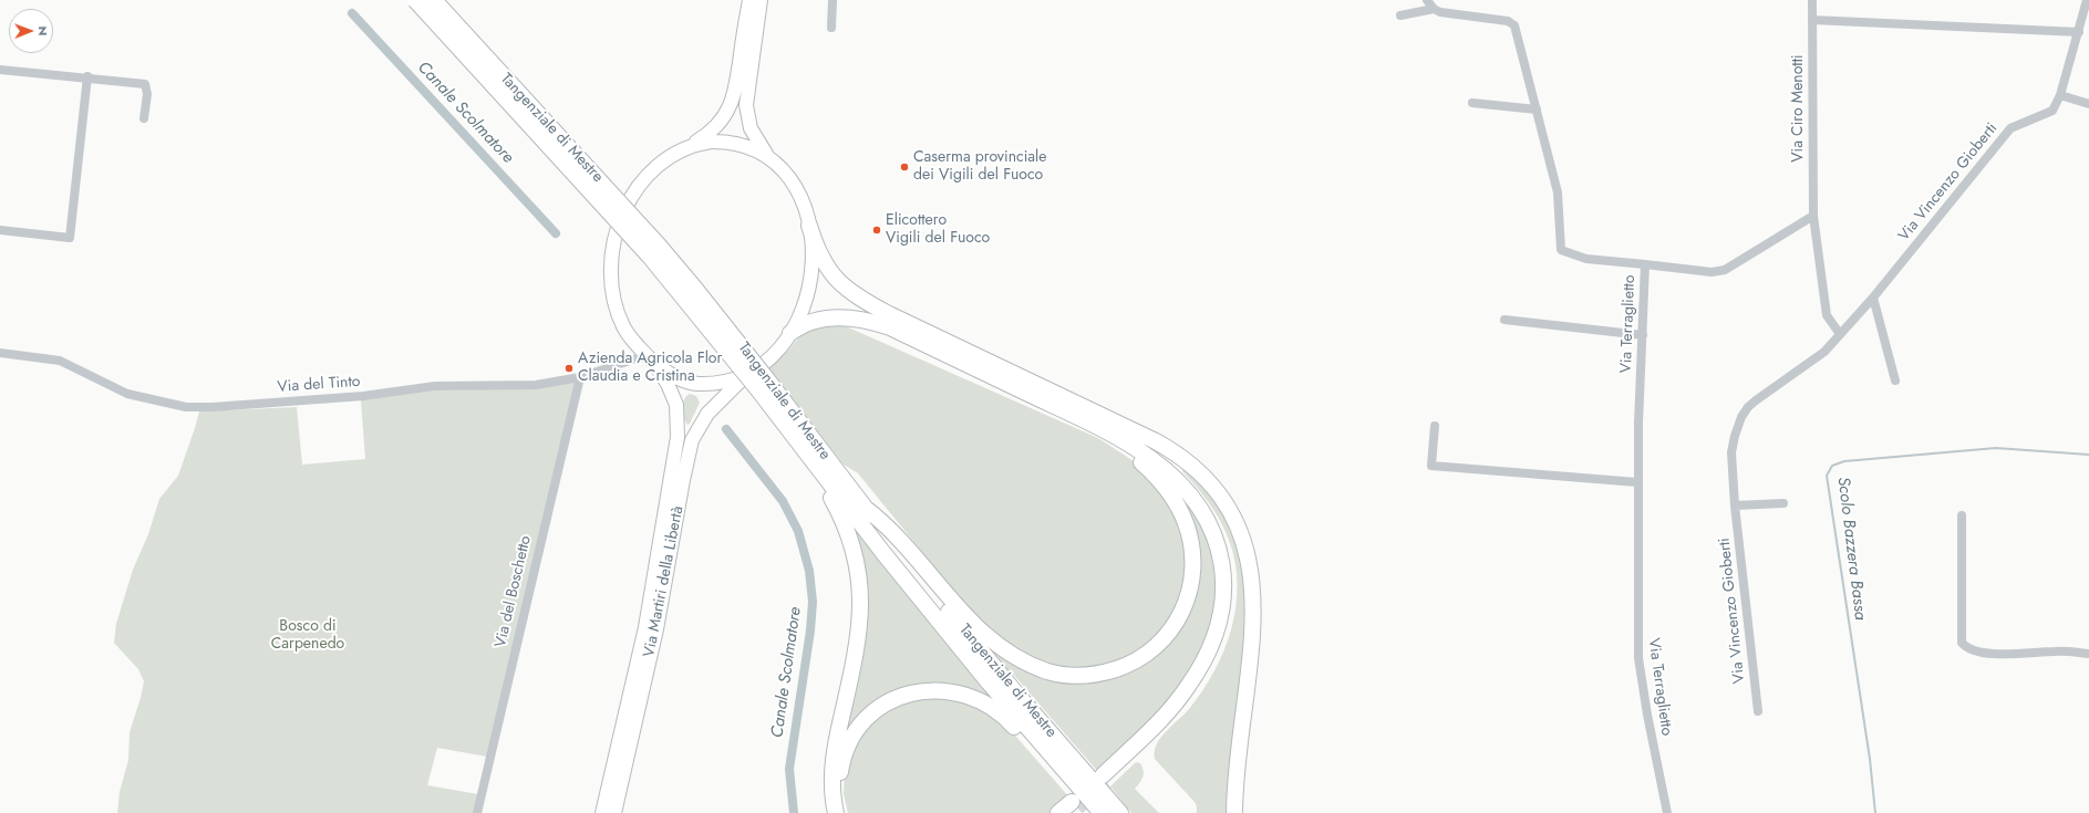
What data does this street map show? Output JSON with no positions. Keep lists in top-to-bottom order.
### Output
{
  "streets": {
    "highway": ["Tangenziale di Mestre"],
    "main road": ["Via Martiri della Libertà"],
    "street": [
      "Via Ciro Menotti",
      "Via Vincenzo Gioberti",
      "Via Terraglietto",
      "Via del Tinto",
      "Via del Boschetto"
    ]
  },
  "crossings": [
    ["Via Ciro Menotti", "Via Vincenzo Gioberti"],
    ["Via del Tinto", "Via Martiri della Libertà"],
    ["Via del Tinto", "Via del Boschetto"]
  ],
  "water": ["Canale Scolmatore", "Scolo Bazzera Bassa"],
  "parks": ["Bosco di Carpenedo"],
  "places": ["Caserma provinciale dei Vigili del Fuoco", "Elicottero Vigili del Fuoco", "Azienda Agricola Flor Claudia e Cristina"],
  "north": "right"
}
